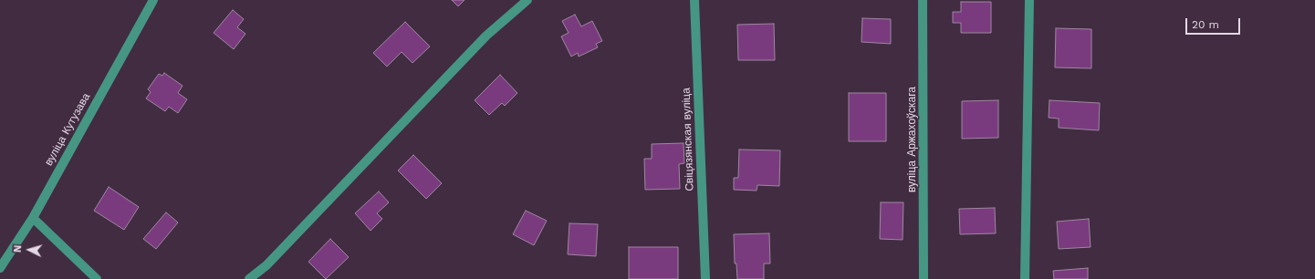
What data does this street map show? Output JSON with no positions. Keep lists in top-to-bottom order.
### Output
{
  "streets": {
    "street": ["вуліца Кутузава", "Свіцязянская вуліца", "вуліца Аржахоўскага"]
  },
  "scale_bar": "20 m",
  "north": "left"
}
